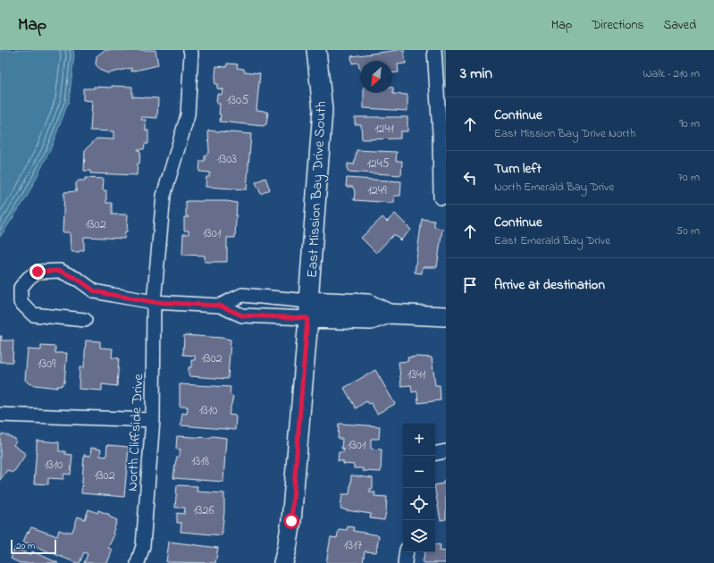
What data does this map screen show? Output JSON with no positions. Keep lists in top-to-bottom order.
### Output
{
  "streets": {
    "street": ["East Mission Bay Drive South", "North Cliffside Drive"]
  },
  "house_numbers": [
    "1305",
    "1241",
    "1303",
    "1245",
    "1249",
    "1302",
    "1301",
    "1302",
    "1309",
    "1341",
    "1310",
    "1301",
    "1318",
    "1310",
    "1302",
    "1326",
    "1317"
  ],
  "scale_bar": "20 m",
  "north": "bottom left",
  "page": {
    "header": "Map",
    "nav": ["Map", "Directions", "Saved"],
    "heading": ["3 min", "Walk · 210 m"],
    "list": [
      ["Continue", "East Mission Bay Drive North", "90 m"],
      ["Turn left", "North Emerald Bay Drive", "70 m"],
      ["Continue", "East Emerald Bay Drive", "50 m"],
      "Arrive at destination"
    ],
    "map_buttons": ["+", "−"],
    "scale": "20 m"
  }
}
